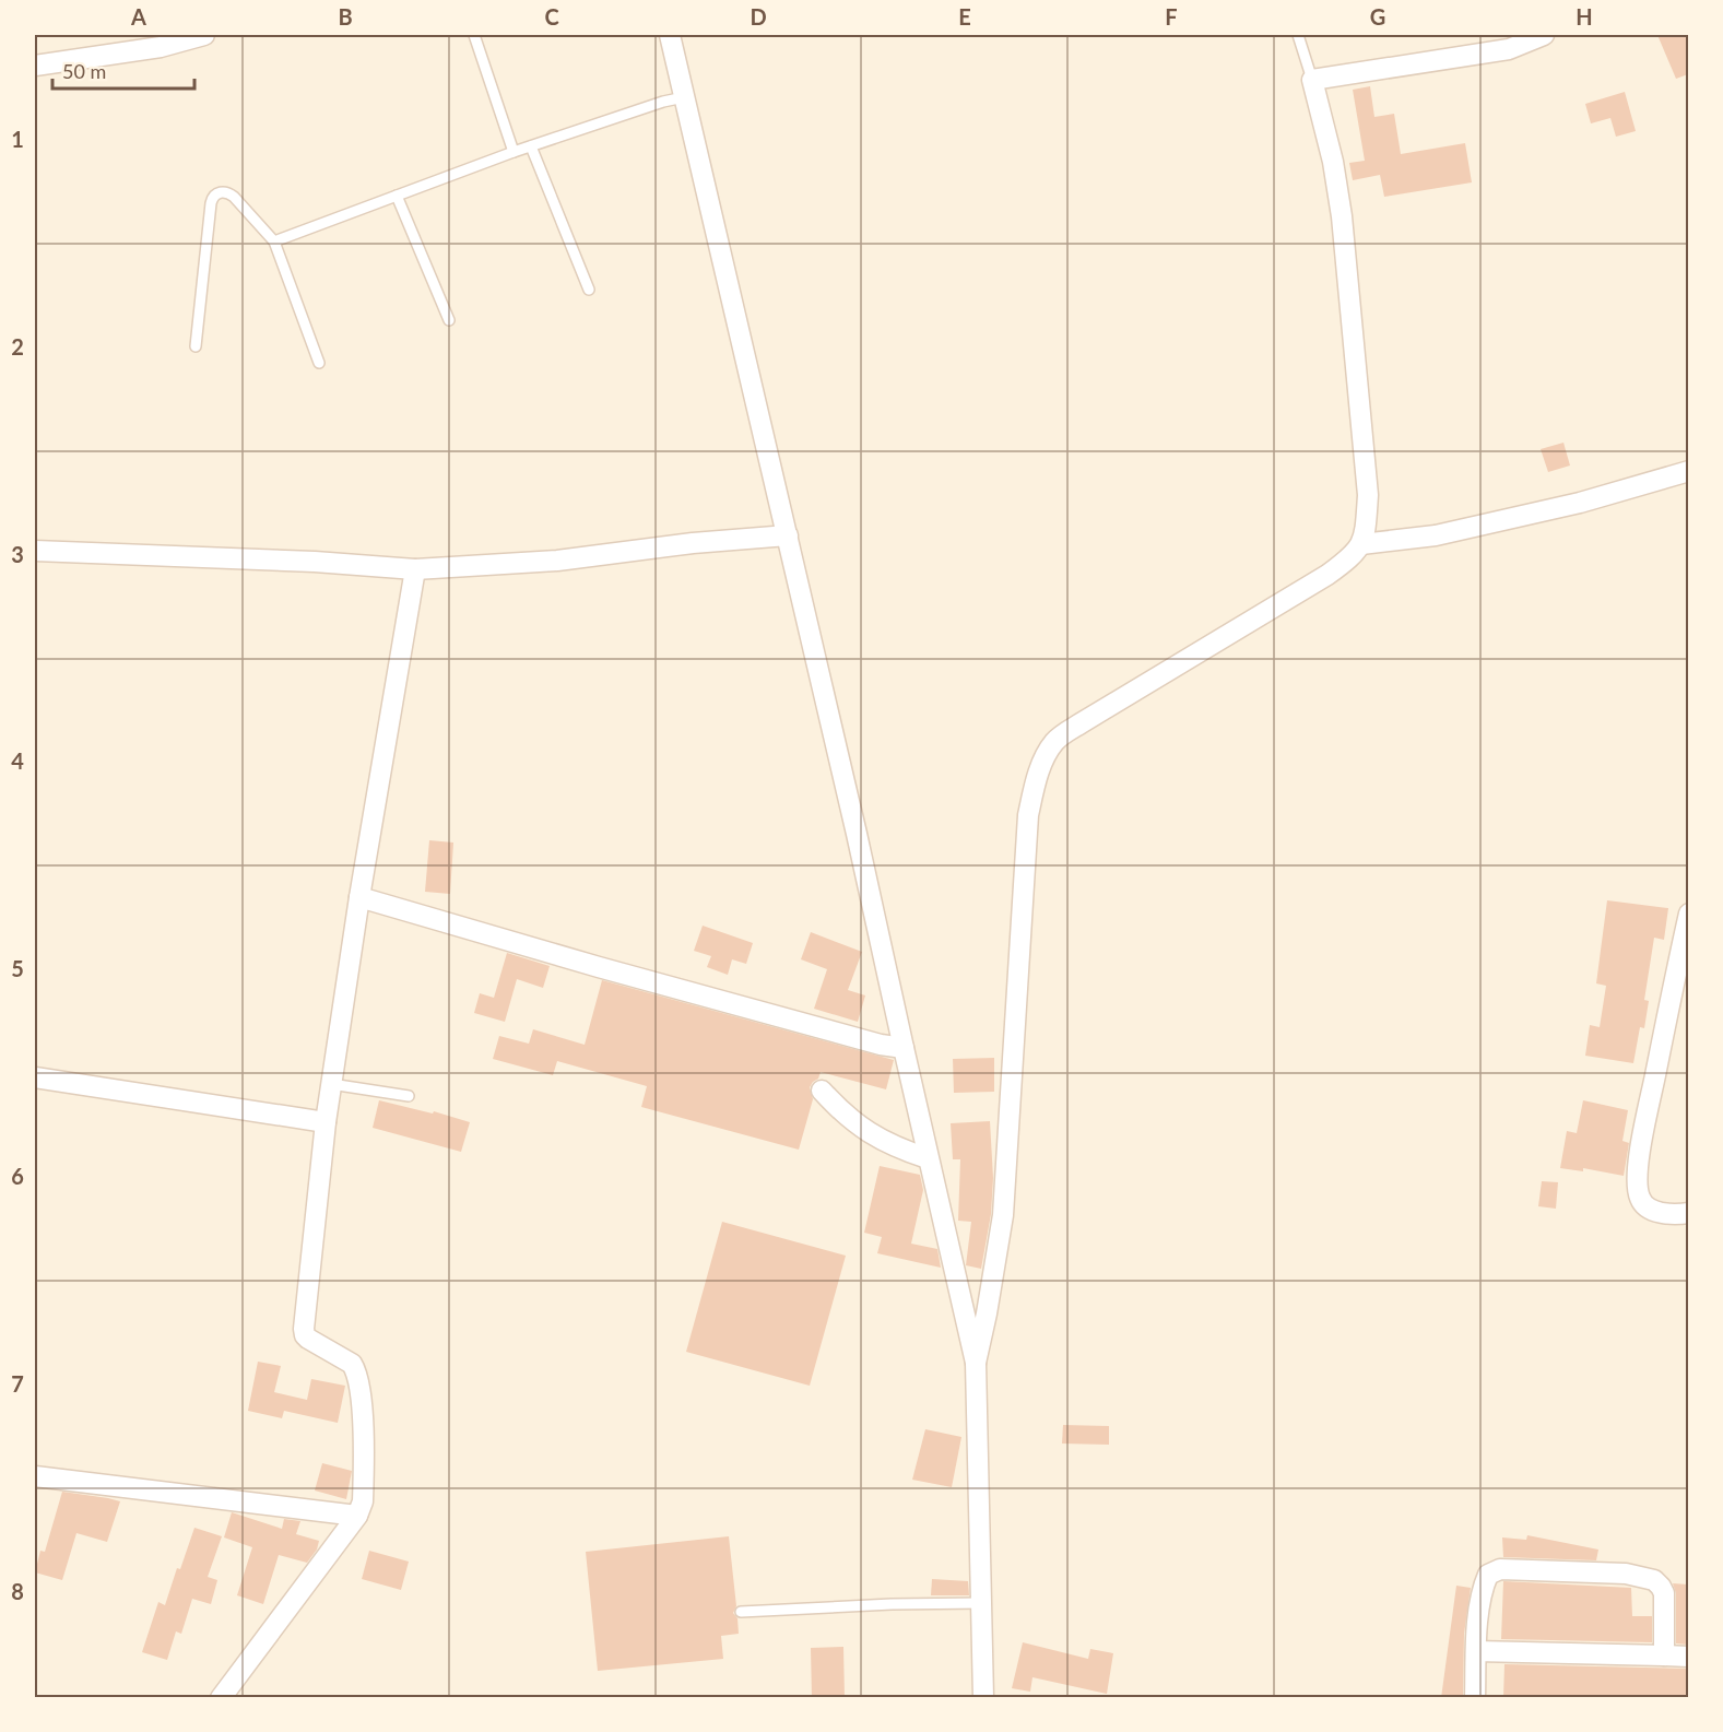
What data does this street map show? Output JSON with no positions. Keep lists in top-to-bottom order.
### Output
{
  "scale_bar": "50 m",
  "grid": {
    "columns": [
      "A",
      "B",
      "C",
      "D",
      "E",
      "F",
      "G",
      "H"
    ],
    "rows": [
      "1",
      "2",
      "3",
      "4",
      "5",
      "6",
      "7",
      "8"
    ]
  }
}
